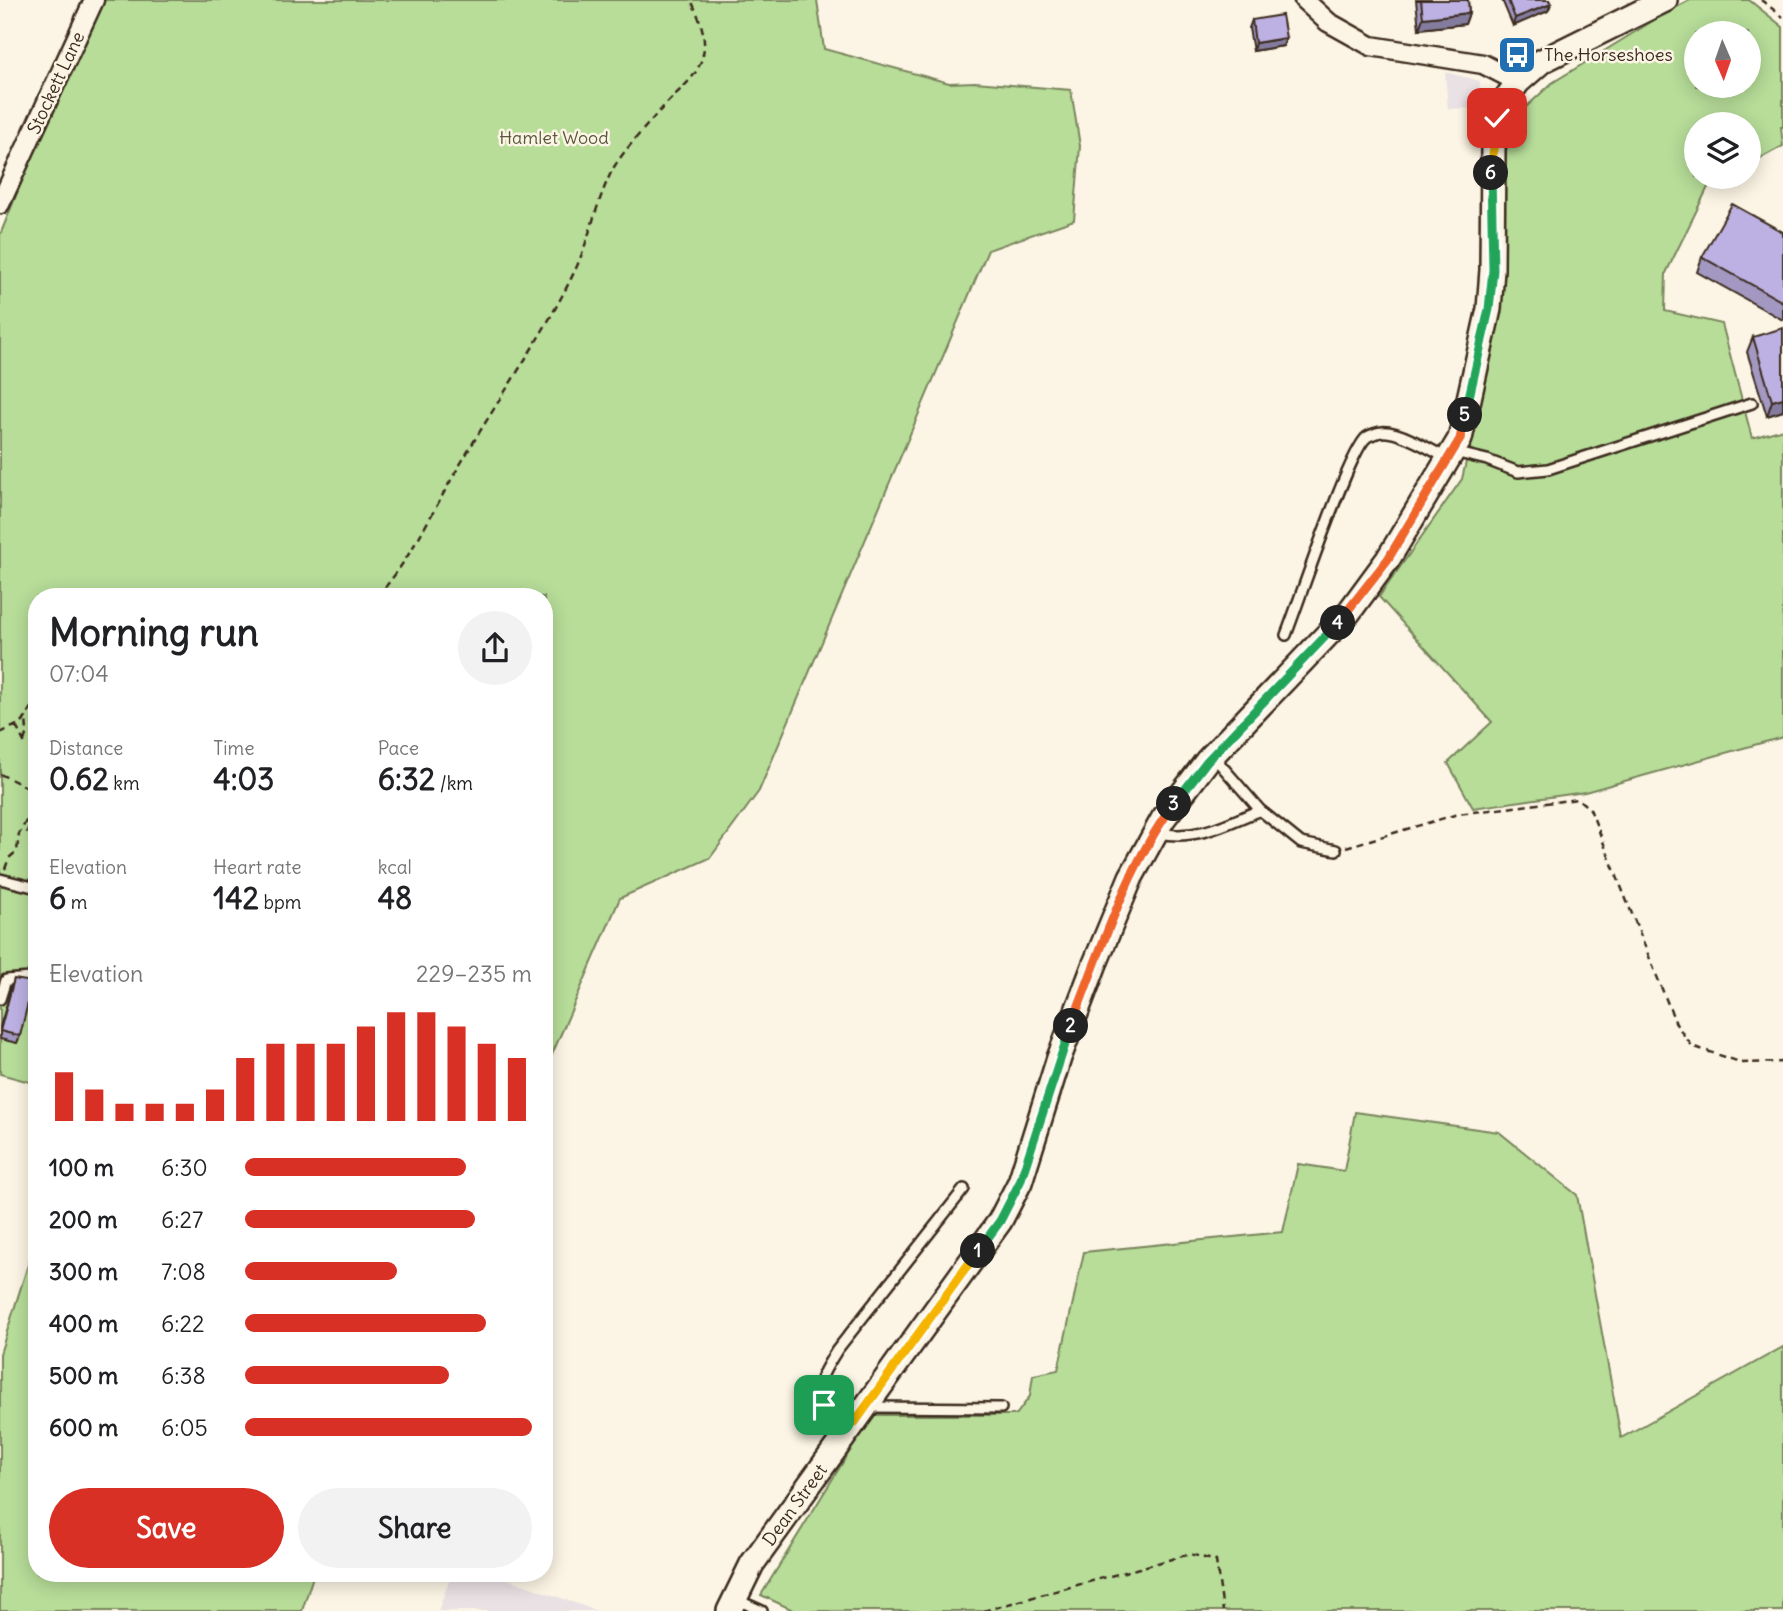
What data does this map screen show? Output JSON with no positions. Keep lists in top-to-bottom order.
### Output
{
  "streets": {
    "street": ["Stockett Lane", "Dean Street"]
  },
  "parks": ["Hamlet Wood"],
  "places": {
    "bus stop": ["The Horseshoes"]
  },
  "north": "bottom",
  "page": {
    "pins": [
      "6",
      "5",
      "4",
      "3",
      "2",
      "1"
    ],
    "heading": ["Morning run", "07:04"],
    "stats": [
      ["Distance", "0.62 km"],
      ["Time", "4:03"],
      ["Pace", "6:32 /km"],
      ["Elevation", "6 m"],
      ["Heart rate", "142 bpm"],
      ["kcal", "48"]
    ],
    "chart": ["Elevation", "229–235 m"],
    "list": [
      {
        "name": "100 m",
        "note": "6:30"
      },
      {
        "name": "200 m",
        "note": "6:27"
      },
      {
        "name": "300 m",
        "note": "7:08"
      },
      {
        "name": "400 m",
        "note": "6:22"
      },
      {
        "name": "500 m",
        "note": "6:38"
      },
      {
        "name": "600 m",
        "note": "6:05"
      }
    ],
    "buttons": ["Save", "Share"]
  }
}
